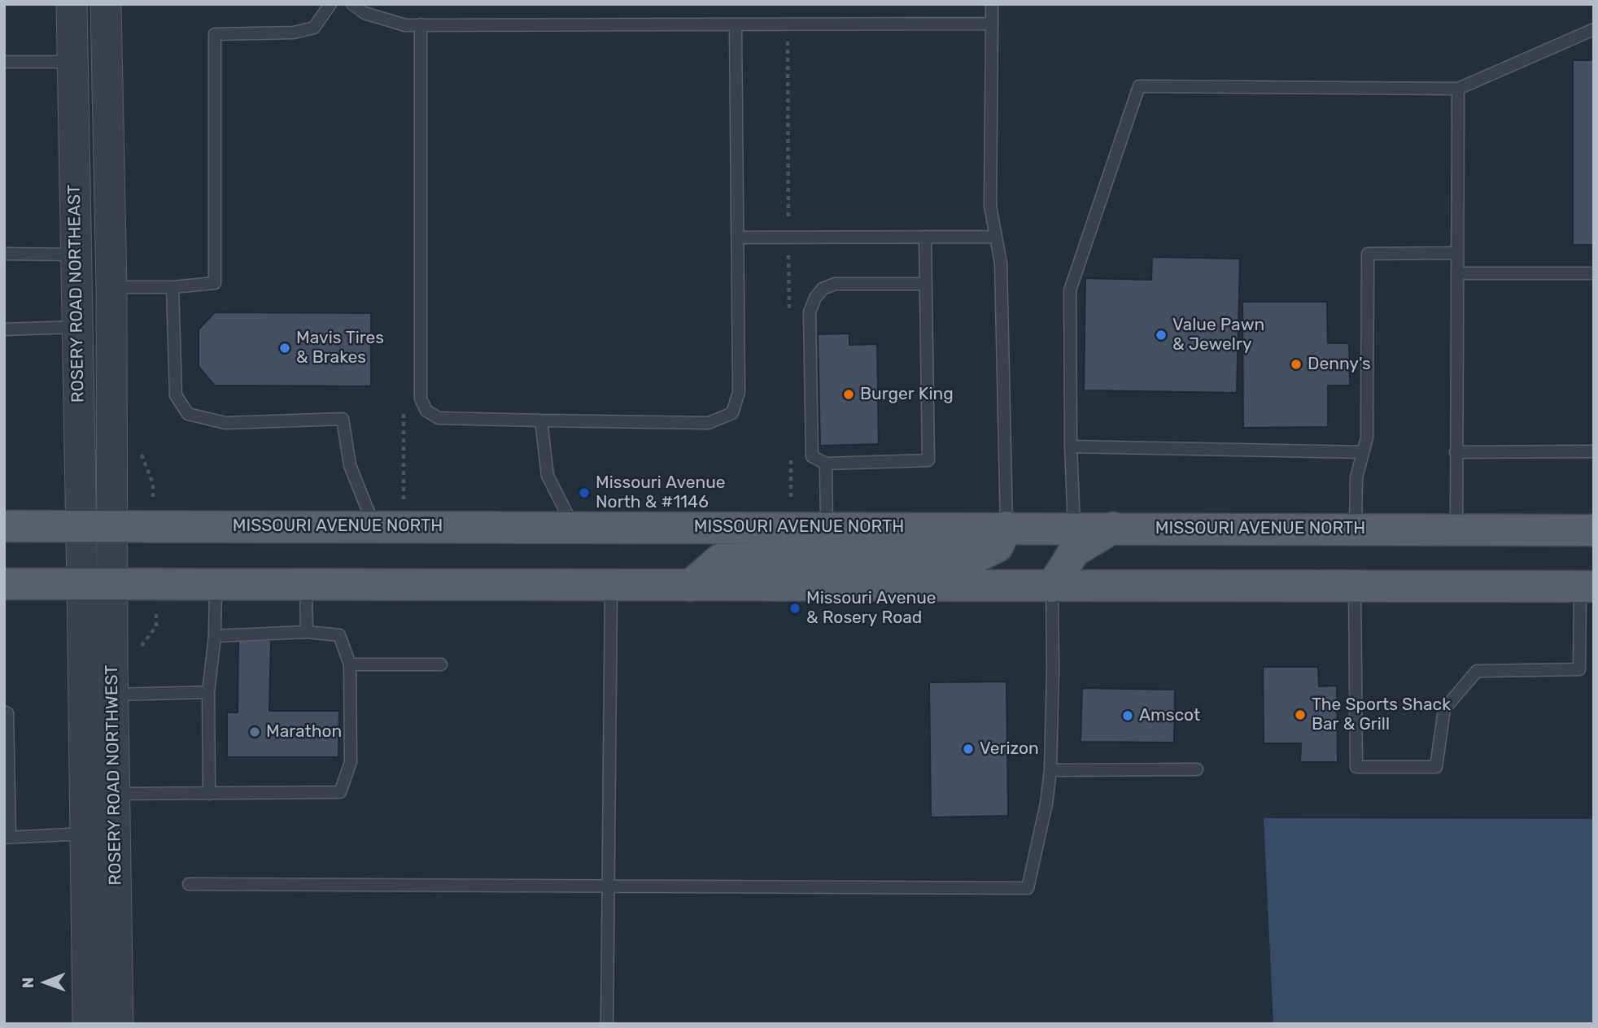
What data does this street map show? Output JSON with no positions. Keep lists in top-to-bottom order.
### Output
{
  "streets": {
    "main road": ["MISSOURI AVENUE NORTH"],
    "street": ["ROSERY ROAD NORTHEAST", "ROSERY ROAD NORTHWEST"]
  },
  "crossings": [
    ["ROSERY ROAD NORTHEAST", "MISSOURI AVENUE NORTH"],
    ["ROSERY ROAD NORTHEAST", "ROSERY ROAD NORTHWEST"],
    ["MISSOURI AVENUE NORTH", "ROSERY ROAD NORTHWEST"]
  ],
  "places": [
    "Value Pawn & Jewelry",
    "Mavis Tires & Brakes",
    "Denny's",
    "Burger King",
    "Missouri Avenue North & #1146",
    "Missouri Avenue & Rosery Road",
    "The Sports Shack Bar & Grill",
    "Amscot",
    "Marathon",
    "Verizon"
  ],
  "north": "left"
}
